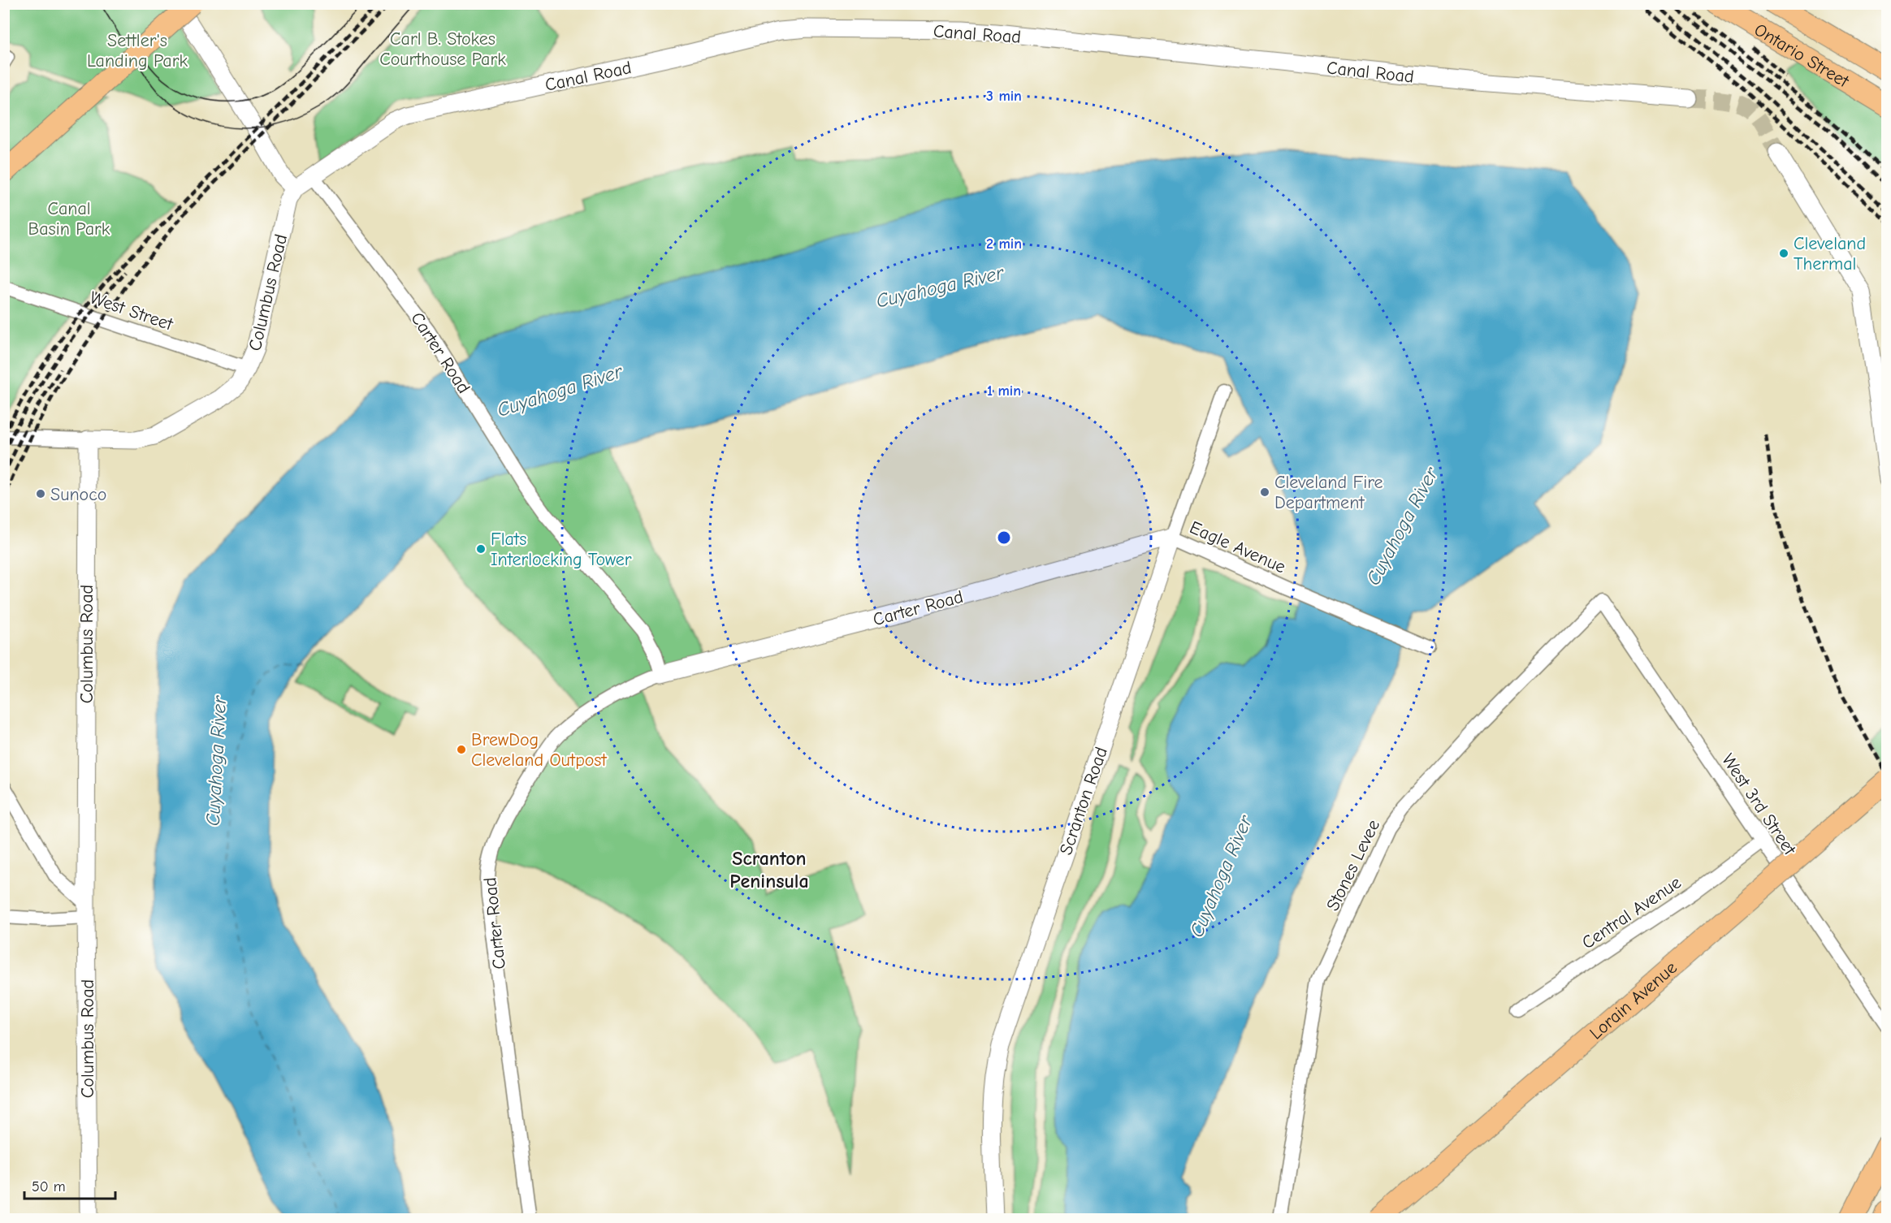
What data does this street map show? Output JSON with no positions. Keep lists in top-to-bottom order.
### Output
{
  "streets": {
    "main road": ["Ontario Street", "Lorain Avenue"],
    "street": [
      "Canal Road",
      "Columbus Road",
      "West Street",
      "Carter Road",
      "Eagle Avenue",
      "Scranton Road",
      "West 3rd Street",
      "Stones Levee",
      "Central Avenue"
    ]
  },
  "crossings": [
    ["Canal Road", "Columbus Road"],
    ["Canal Road", "Carter Road"],
    ["Columbus Road", "West Street"],
    ["Carter Road", "Eagle Avenue"],
    ["Carter Road", "Scranton Road"],
    ["Eagle Avenue", "Scranton Road"],
    ["West 3rd Street", "Stones Levee"],
    ["West 3rd Street", "Central Avenue"]
  ],
  "districts": ["Scranton Peninsula"],
  "water": ["Cuyahoga River"],
  "parks": ["Carl B. Stokes Courthouse Park", "Settler's Landing Park", "Canal Basin Park"],
  "places": [
    "Cleveland Thermal",
    "Cleveland Fire Department",
    "Sunoco",
    "Flats Interlocking Tower",
    "BrewDog Cleveland Outpost"
  ],
  "scale_bar": "50 m",
  "rings": ["3 min", "2 min", "1 min"]
}
